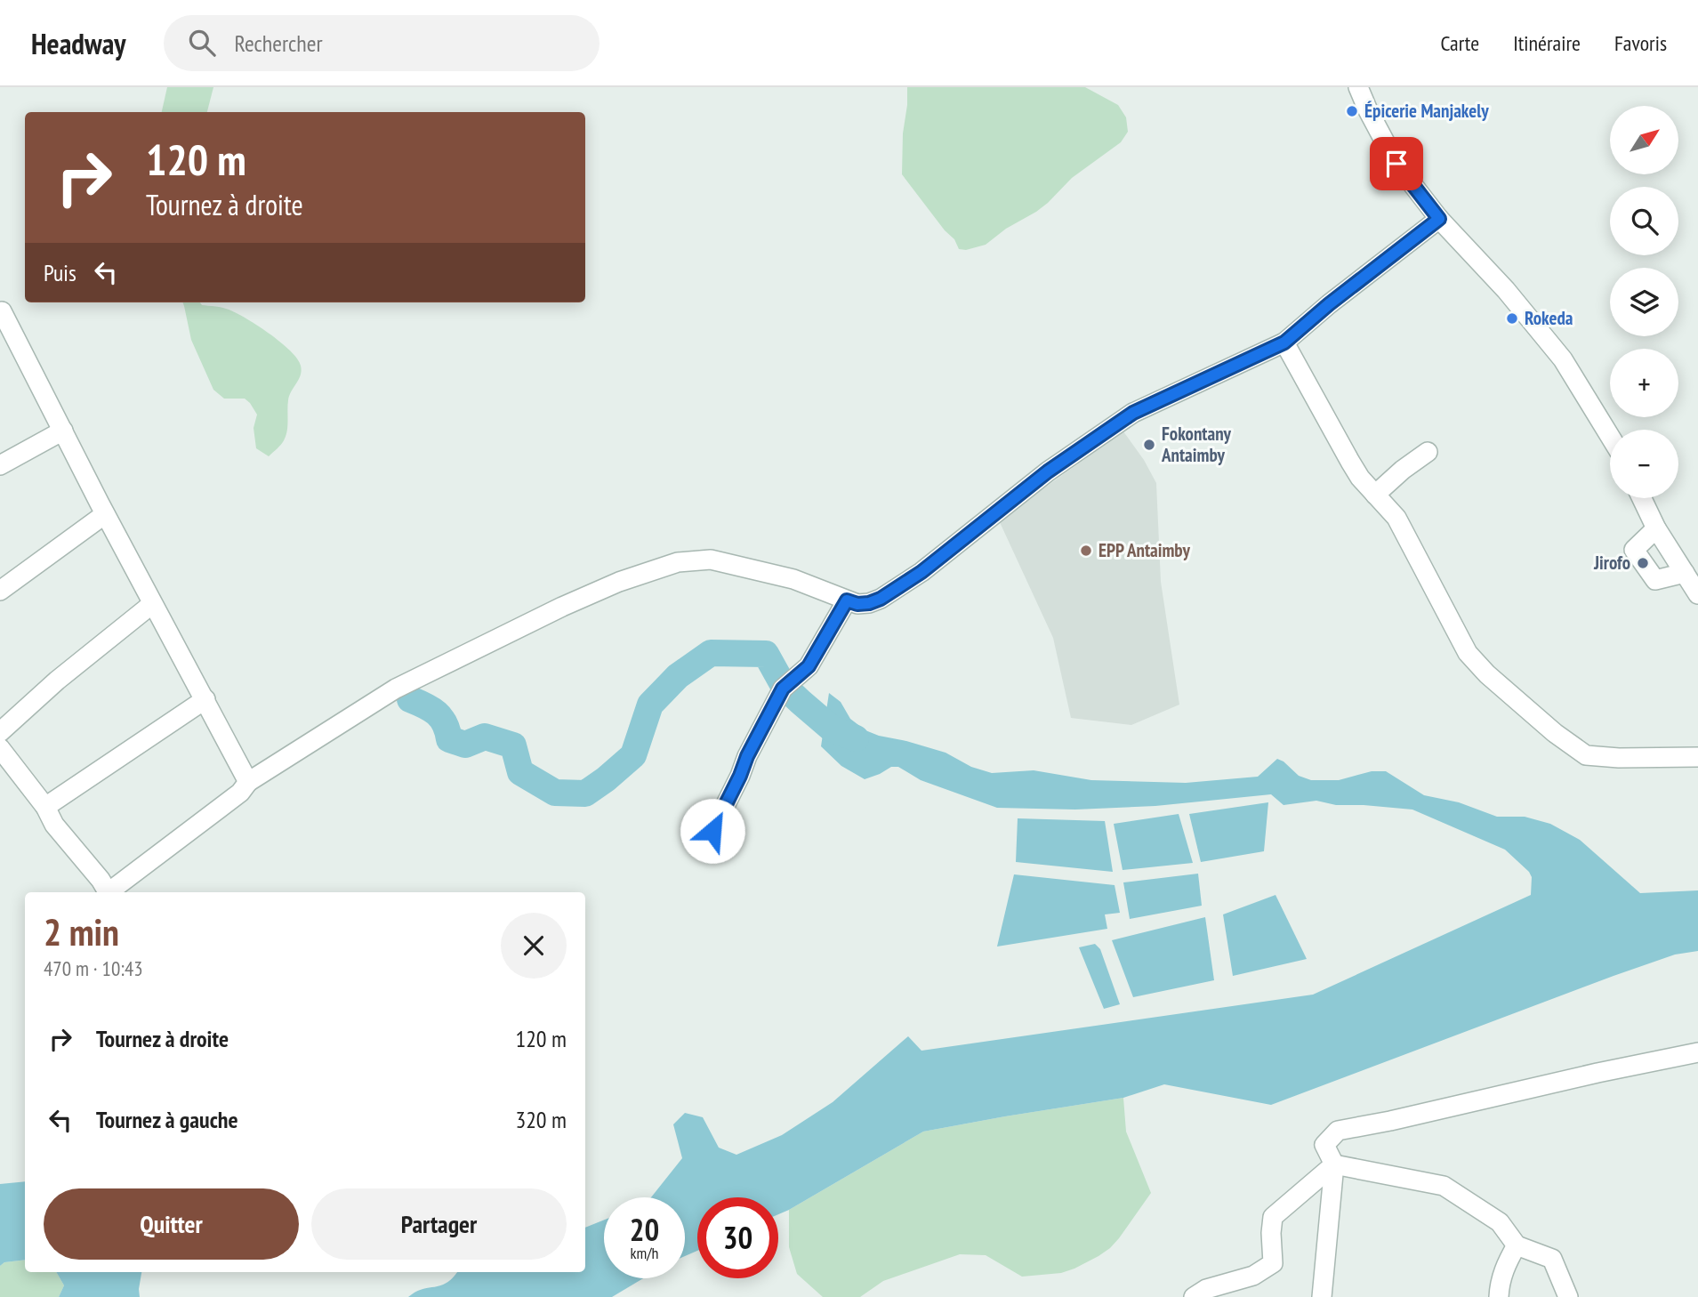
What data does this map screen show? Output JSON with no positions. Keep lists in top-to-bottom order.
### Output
{
  "places": [
    "Épicerie Manjakely",
    "Rokeda",
    "Fokontany Antaimby",
    "EPP Antaimby",
    "Jirofo"
  ],
  "north": "top right",
  "page": {
    "header": "Headway",
    "search": "Rechercher",
    "nav": ["Carte", "Itinéraire", "Favoris"],
    "map_buttons": ["+", "−"],
    "turn": ["120 m", "Tournez à droite"],
    "then": "Puis",
    "heading": ["2 min", "470 m · 10:43"],
    "list": [
      {
        "name": "Tournez à droite",
        "value": "120 m"
      },
      {
        "name": "Tournez à gauche",
        "value": "320 m"
      }
    ],
    "buttons": ["Quitter", "Partager"],
    "speed": "20 km/h",
    "limit": "30"
  }
}
